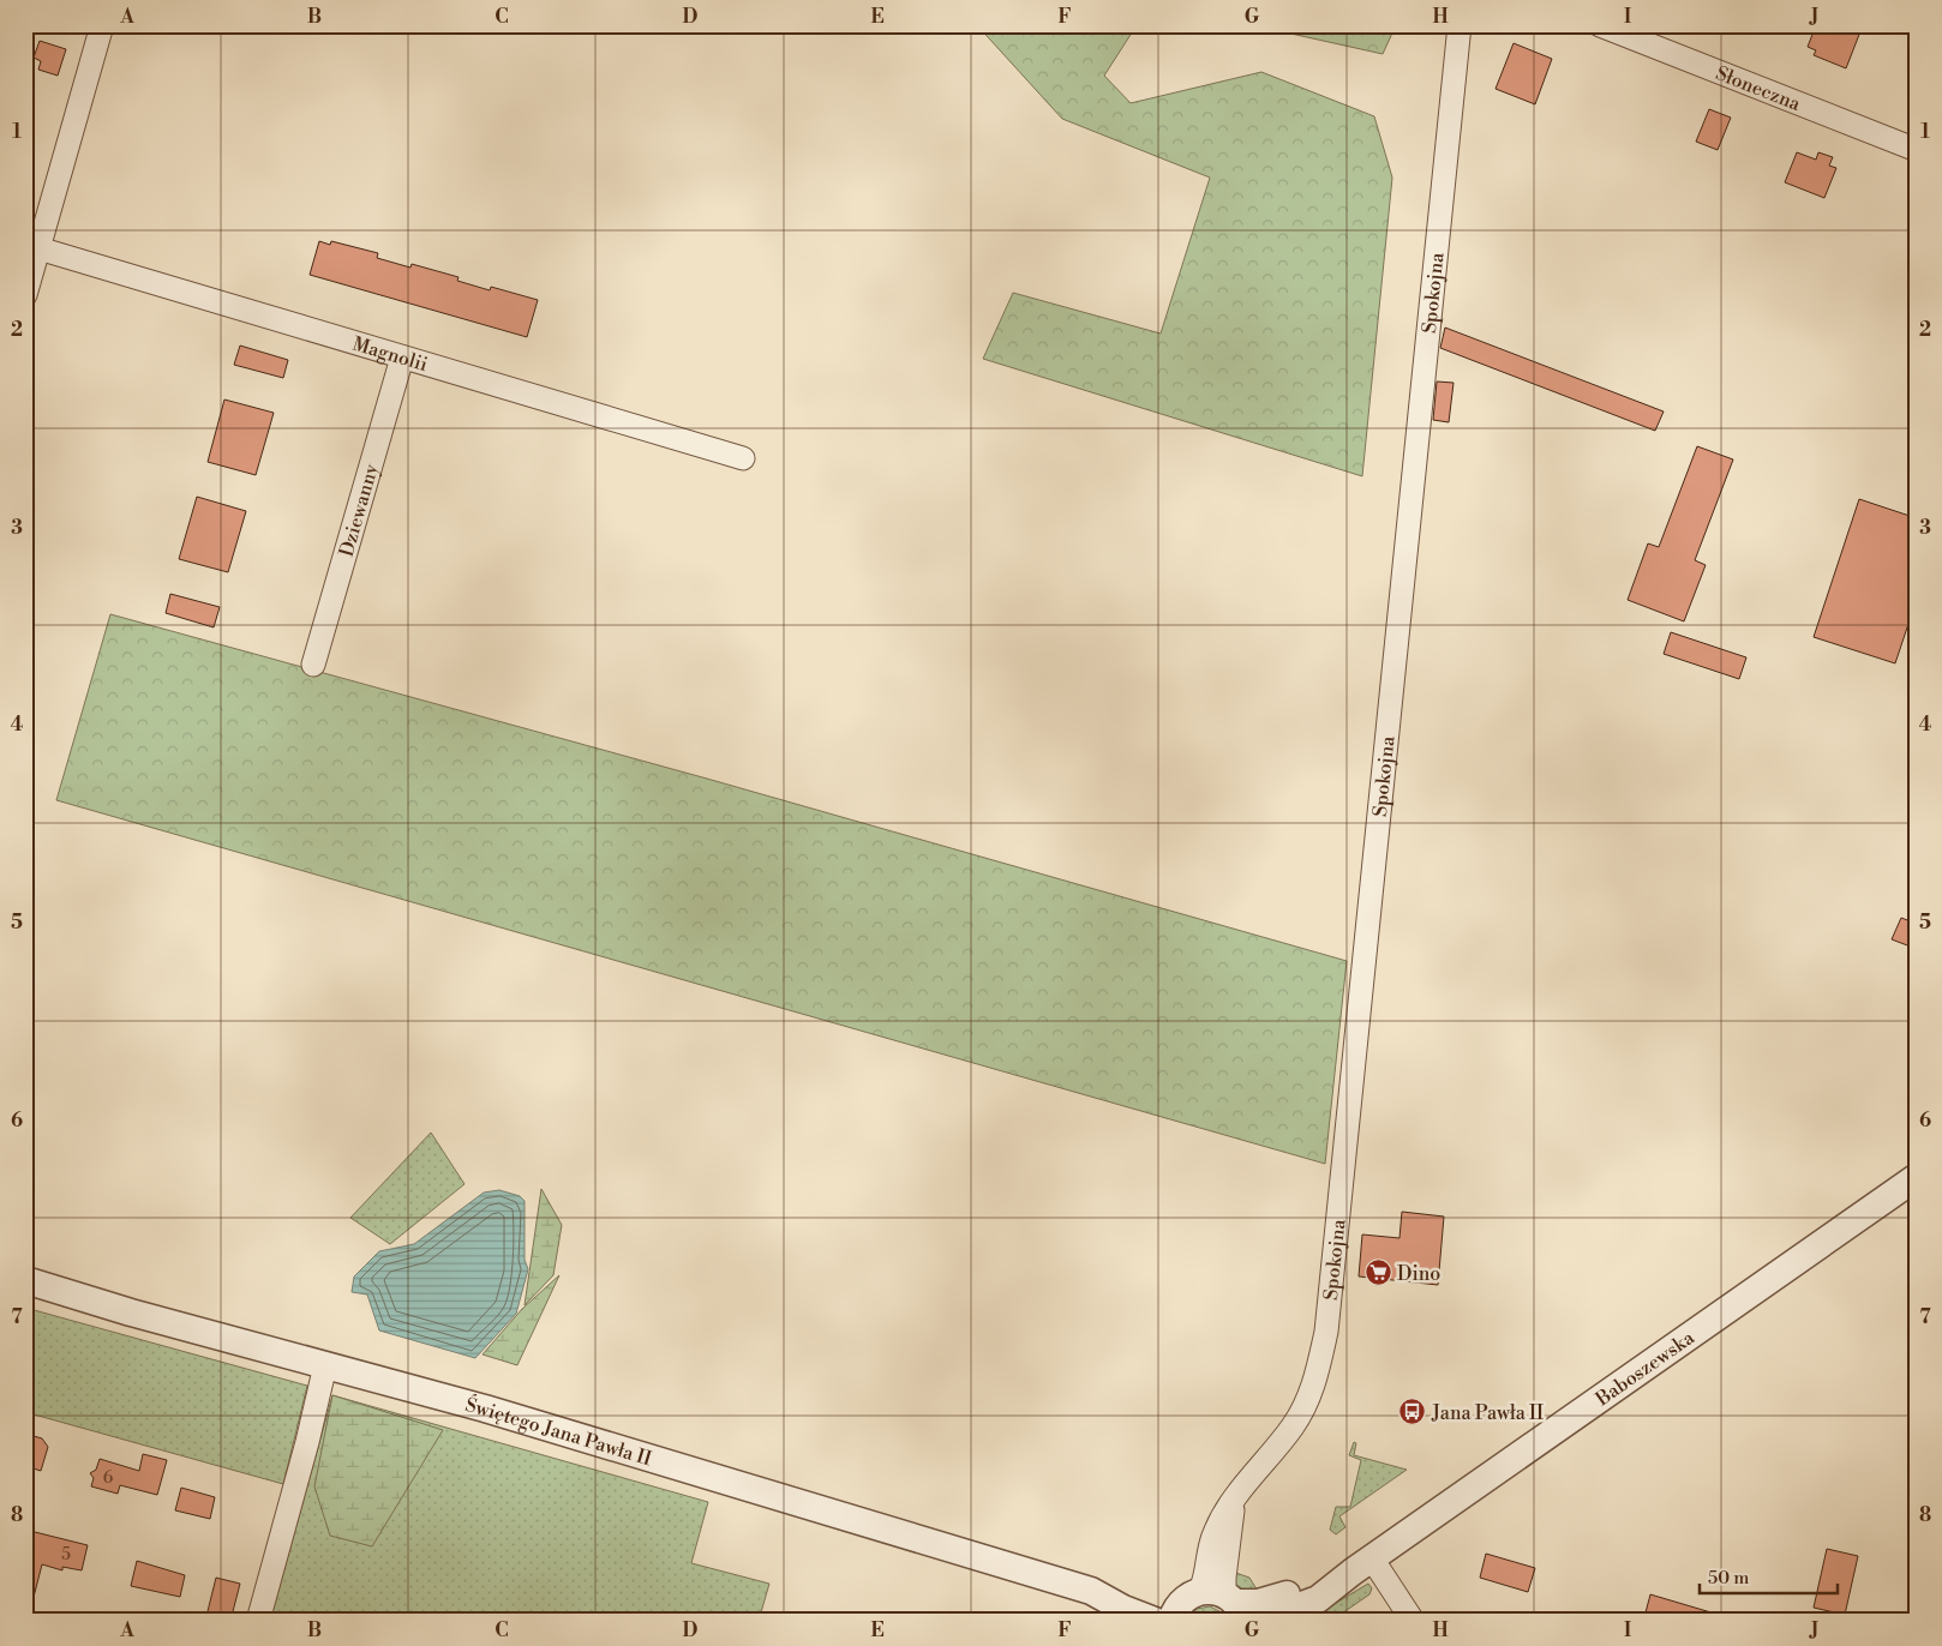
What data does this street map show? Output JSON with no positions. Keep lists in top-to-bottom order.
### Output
{
  "streets": {
    "street": [
      "Słoneczna",
      "Spokojna",
      "Magnolii",
      "Dziewanny",
      "Baboszewska",
      "Świętego Jana Pawła II"
    ]
  },
  "crossings": [
    ["Spokojna", "Baboszewska"],
    ["Spokojna", "Świętego Jana Pawła II"],
    ["Magnolii", "Dziewanny"],
    ["Baboszewska", "Świętego Jana Pawła II"]
  ],
  "places": {
    "supermarket": ["Dino"],
    "bus stop": ["Jana Pawła II"]
  },
  "house_numbers": ["6", "5"],
  "scale_bar": "50 m",
  "grid": {
    "columns": [
      "A",
      "B",
      "C",
      "D",
      "E",
      "F",
      "G",
      "H",
      "I",
      "J"
    ],
    "rows": [
      "1",
      "2",
      "3",
      "4",
      "5",
      "6",
      "7",
      "8"
    ]
  }
}
